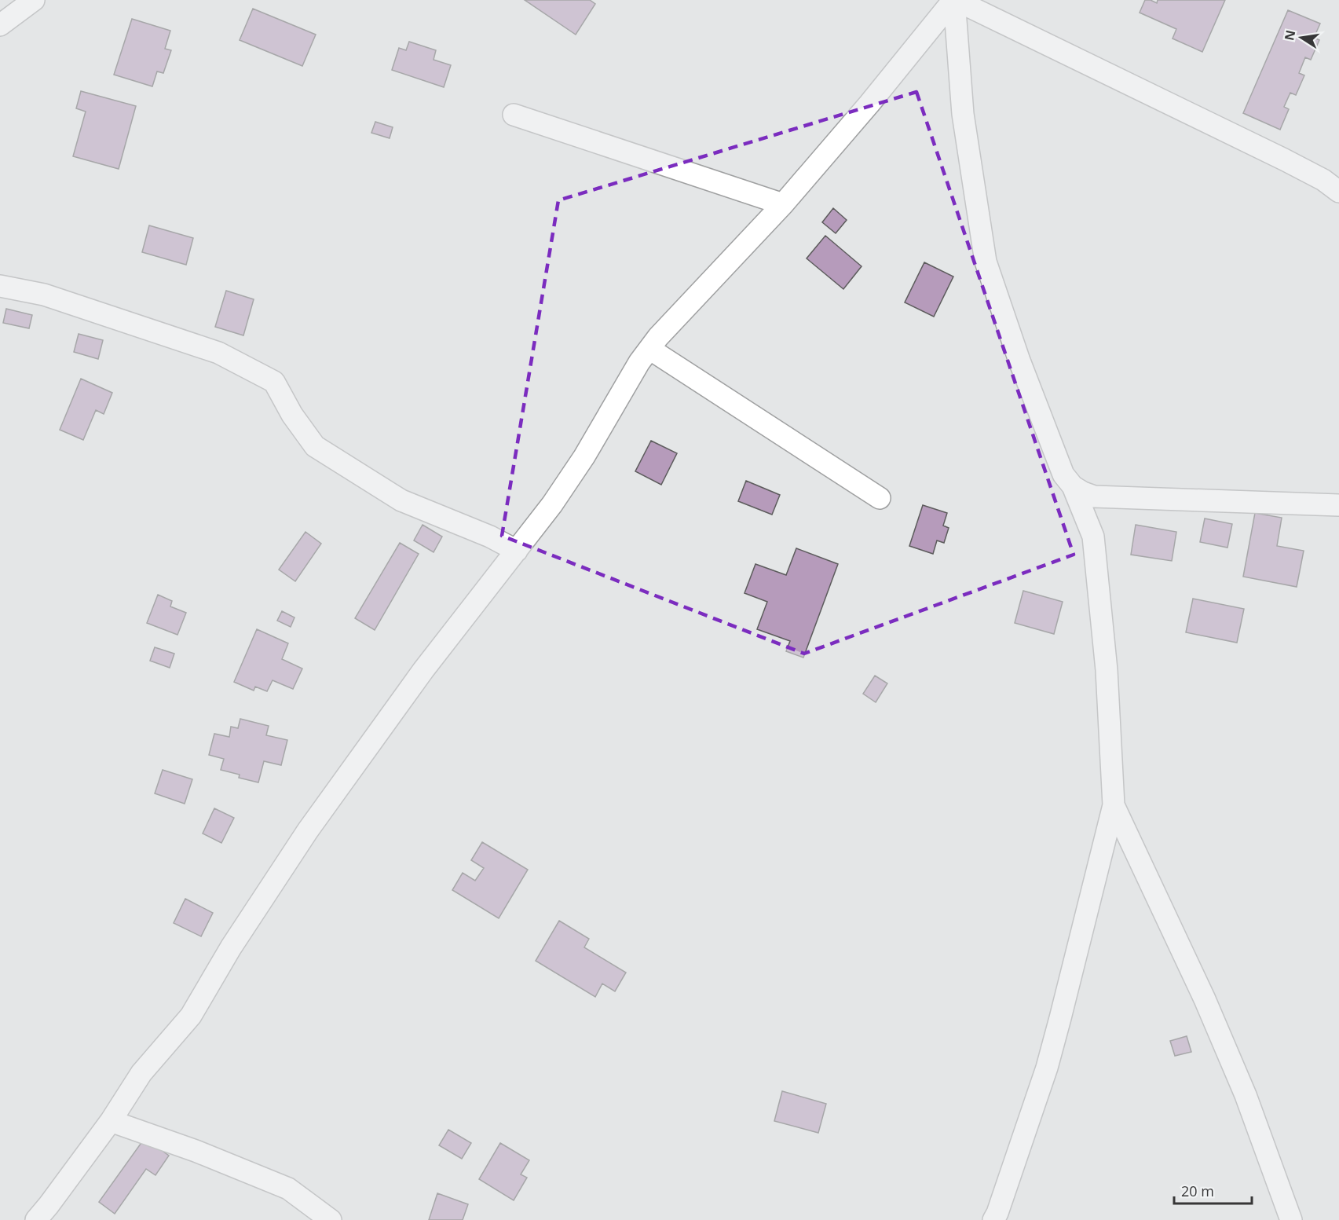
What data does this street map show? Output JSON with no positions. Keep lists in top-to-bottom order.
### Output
{
  "scale_bar": "20 m",
  "north": "left"
}
